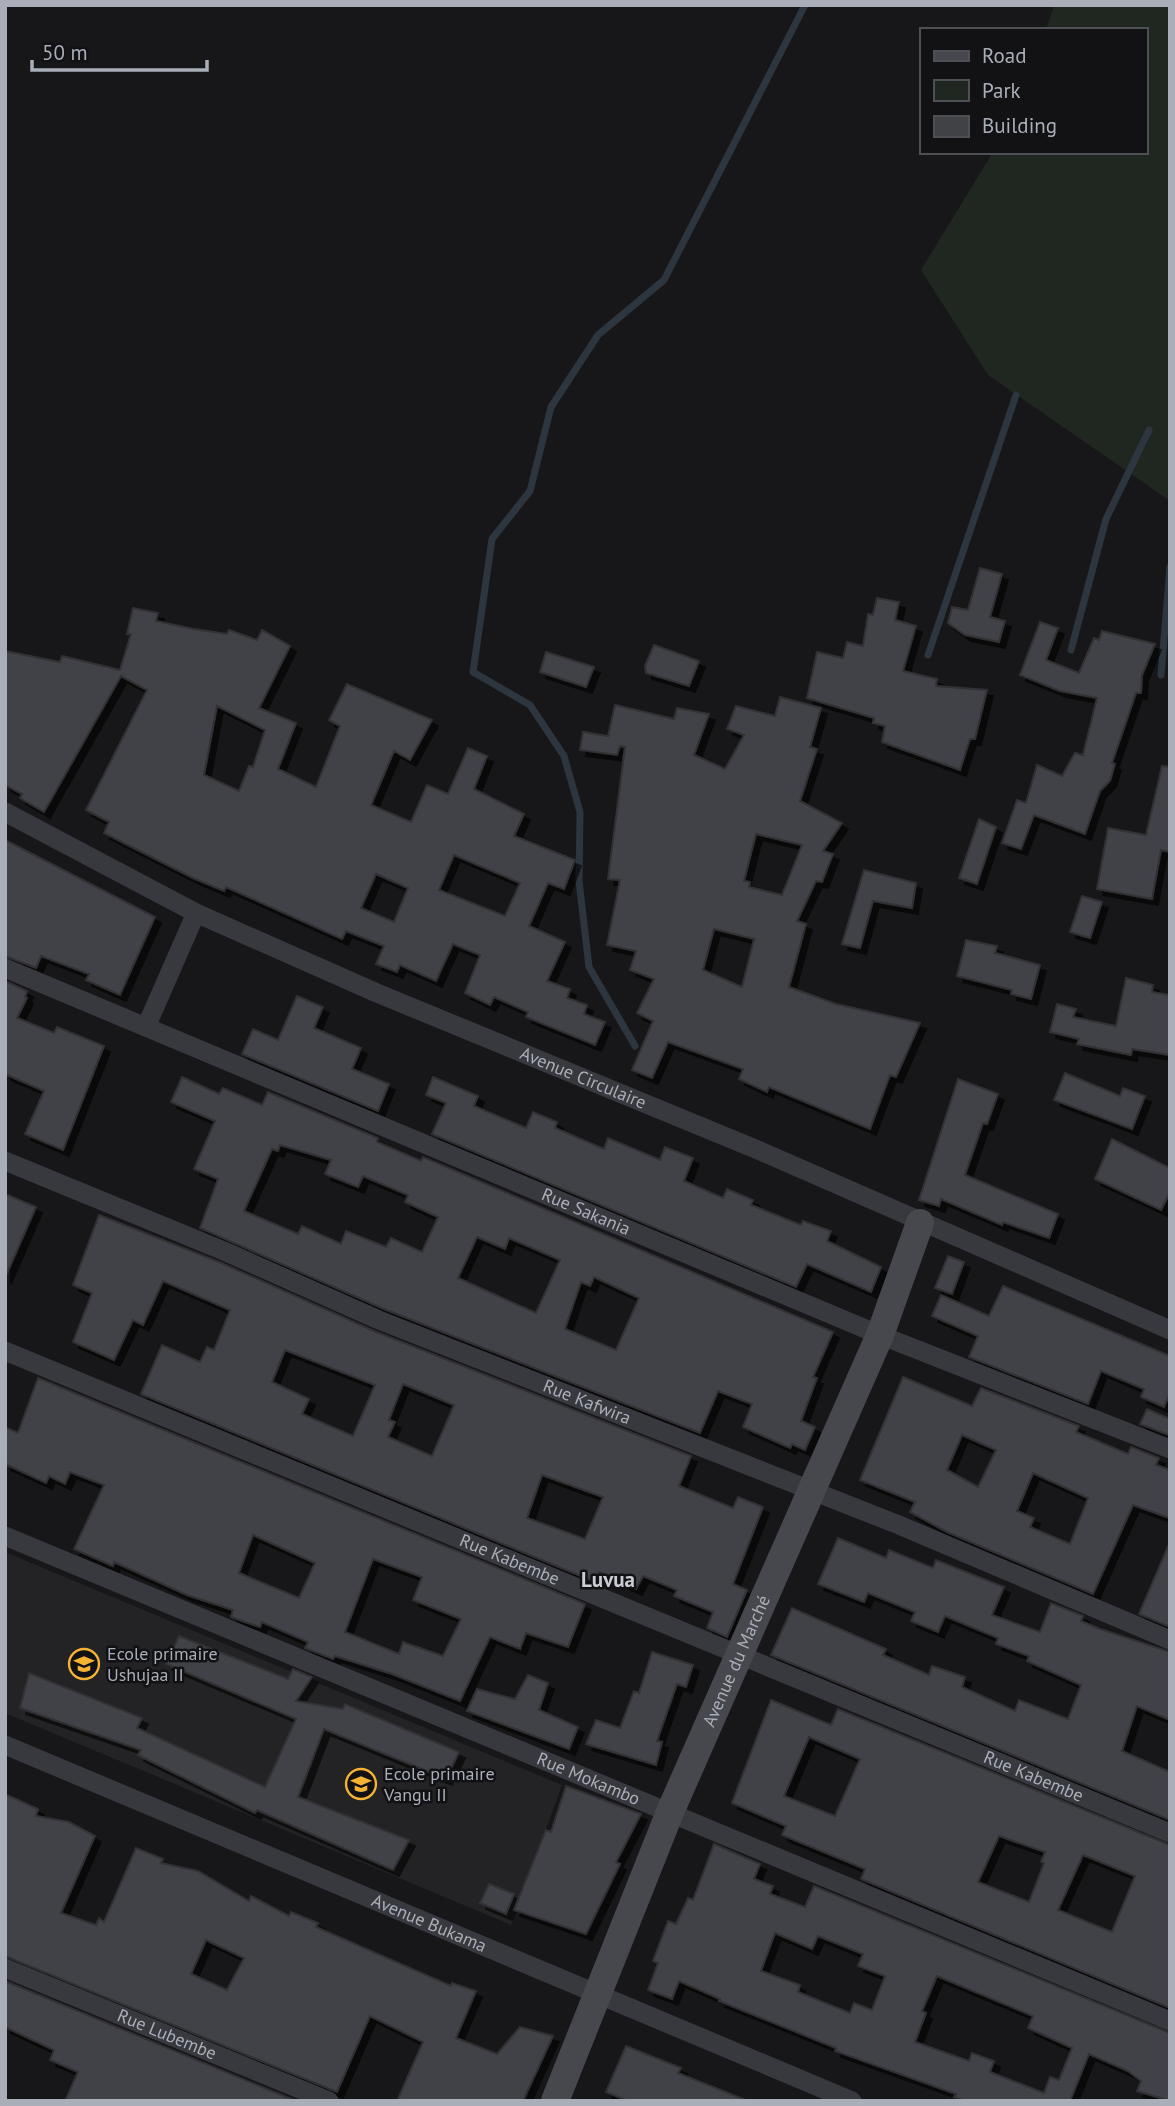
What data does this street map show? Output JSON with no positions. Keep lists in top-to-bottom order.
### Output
{
  "streets": {
    "street": [
      "Avenue Circulaire",
      "Rue Sakania",
      "Rue Kafwira",
      "Rue Kabembe",
      "Avenue du Marché",
      "Rue Mokambo",
      "Avenue Bukama",
      "Rue Lubembe"
    ]
  },
  "crossings": [
    ["Avenue Circulaire", "Avenue du Marché"],
    ["Rue Sakania", "Avenue du Marché"],
    ["Rue Kafwira", "Avenue du Marché"],
    ["Rue Kabembe", "Avenue du Marché"],
    ["Avenue du Marché", "Rue Mokambo"],
    ["Avenue du Marché", "Avenue Bukama"]
  ],
  "districts": ["Luvua"],
  "places": {
    "school or university": ["Ecole primaire Ushujaa II", "Ecole primaire Vangu II"]
  },
  "legend": ["Road", "Park", "Building"],
  "scale_bar": "50 m"
}
